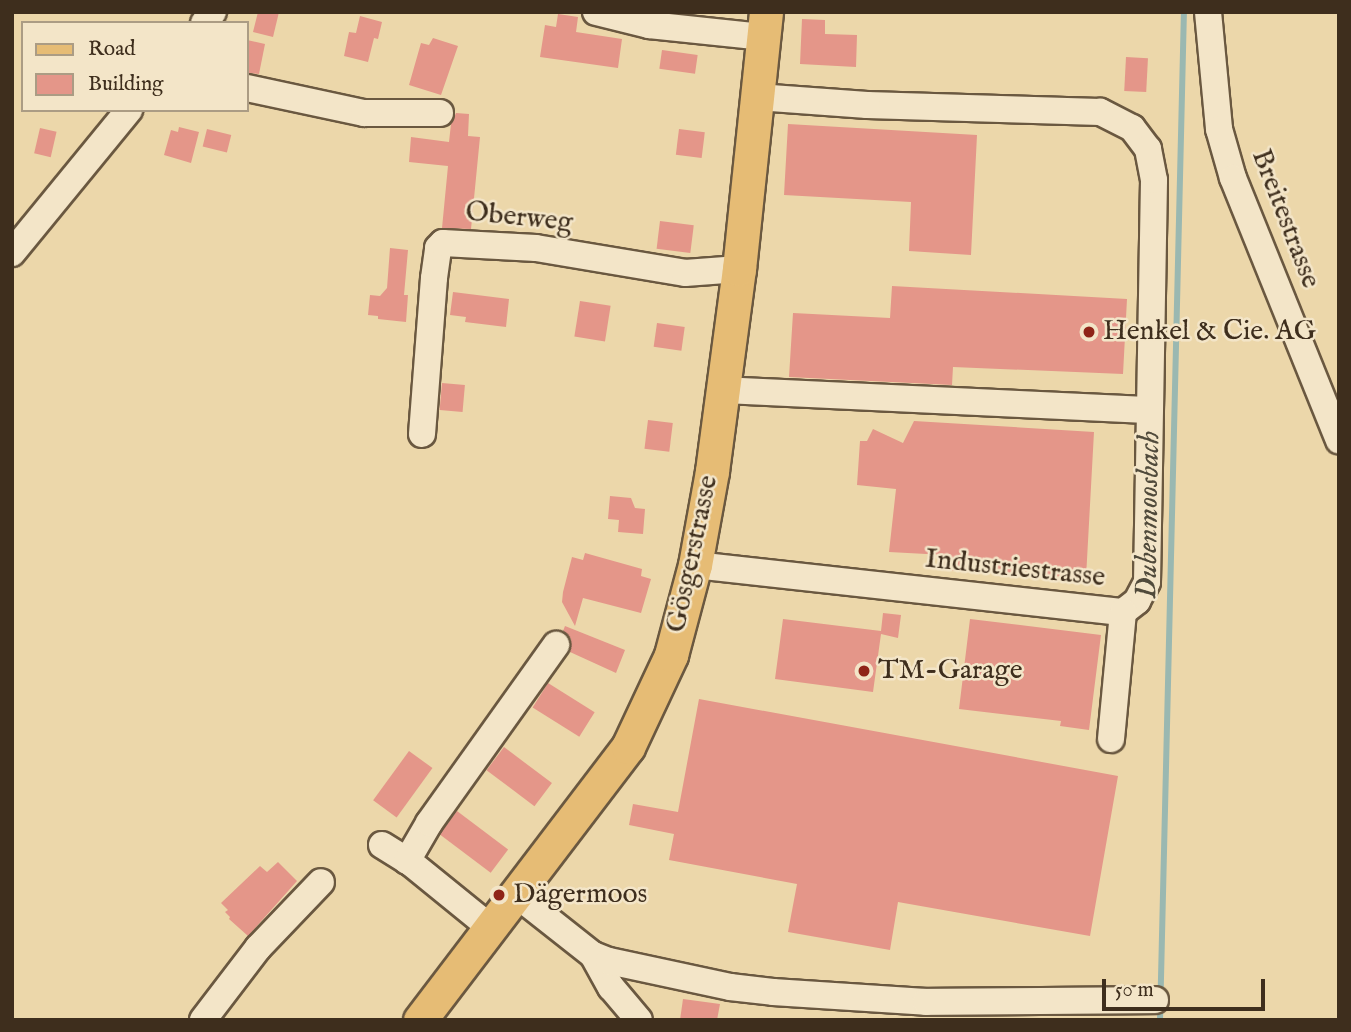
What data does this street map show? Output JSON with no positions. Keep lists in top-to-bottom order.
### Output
{
  "streets": {
    "main road": ["Gösgerstrasse"],
    "street": ["Oberweg", "Breitestrasse", "Industriestrasse"]
  },
  "crossings": [
    ["Oberweg", "Gösgerstrasse"],
    ["Gösgerstrasse", "Industriestrasse"]
  ],
  "water": ["Dubenmoosbach"],
  "places": ["Henkel & Cie. AG", "TM-Garage", "Dägermoos"],
  "legend": ["Road", "Building"],
  "scale_bar": "50 m"
}
